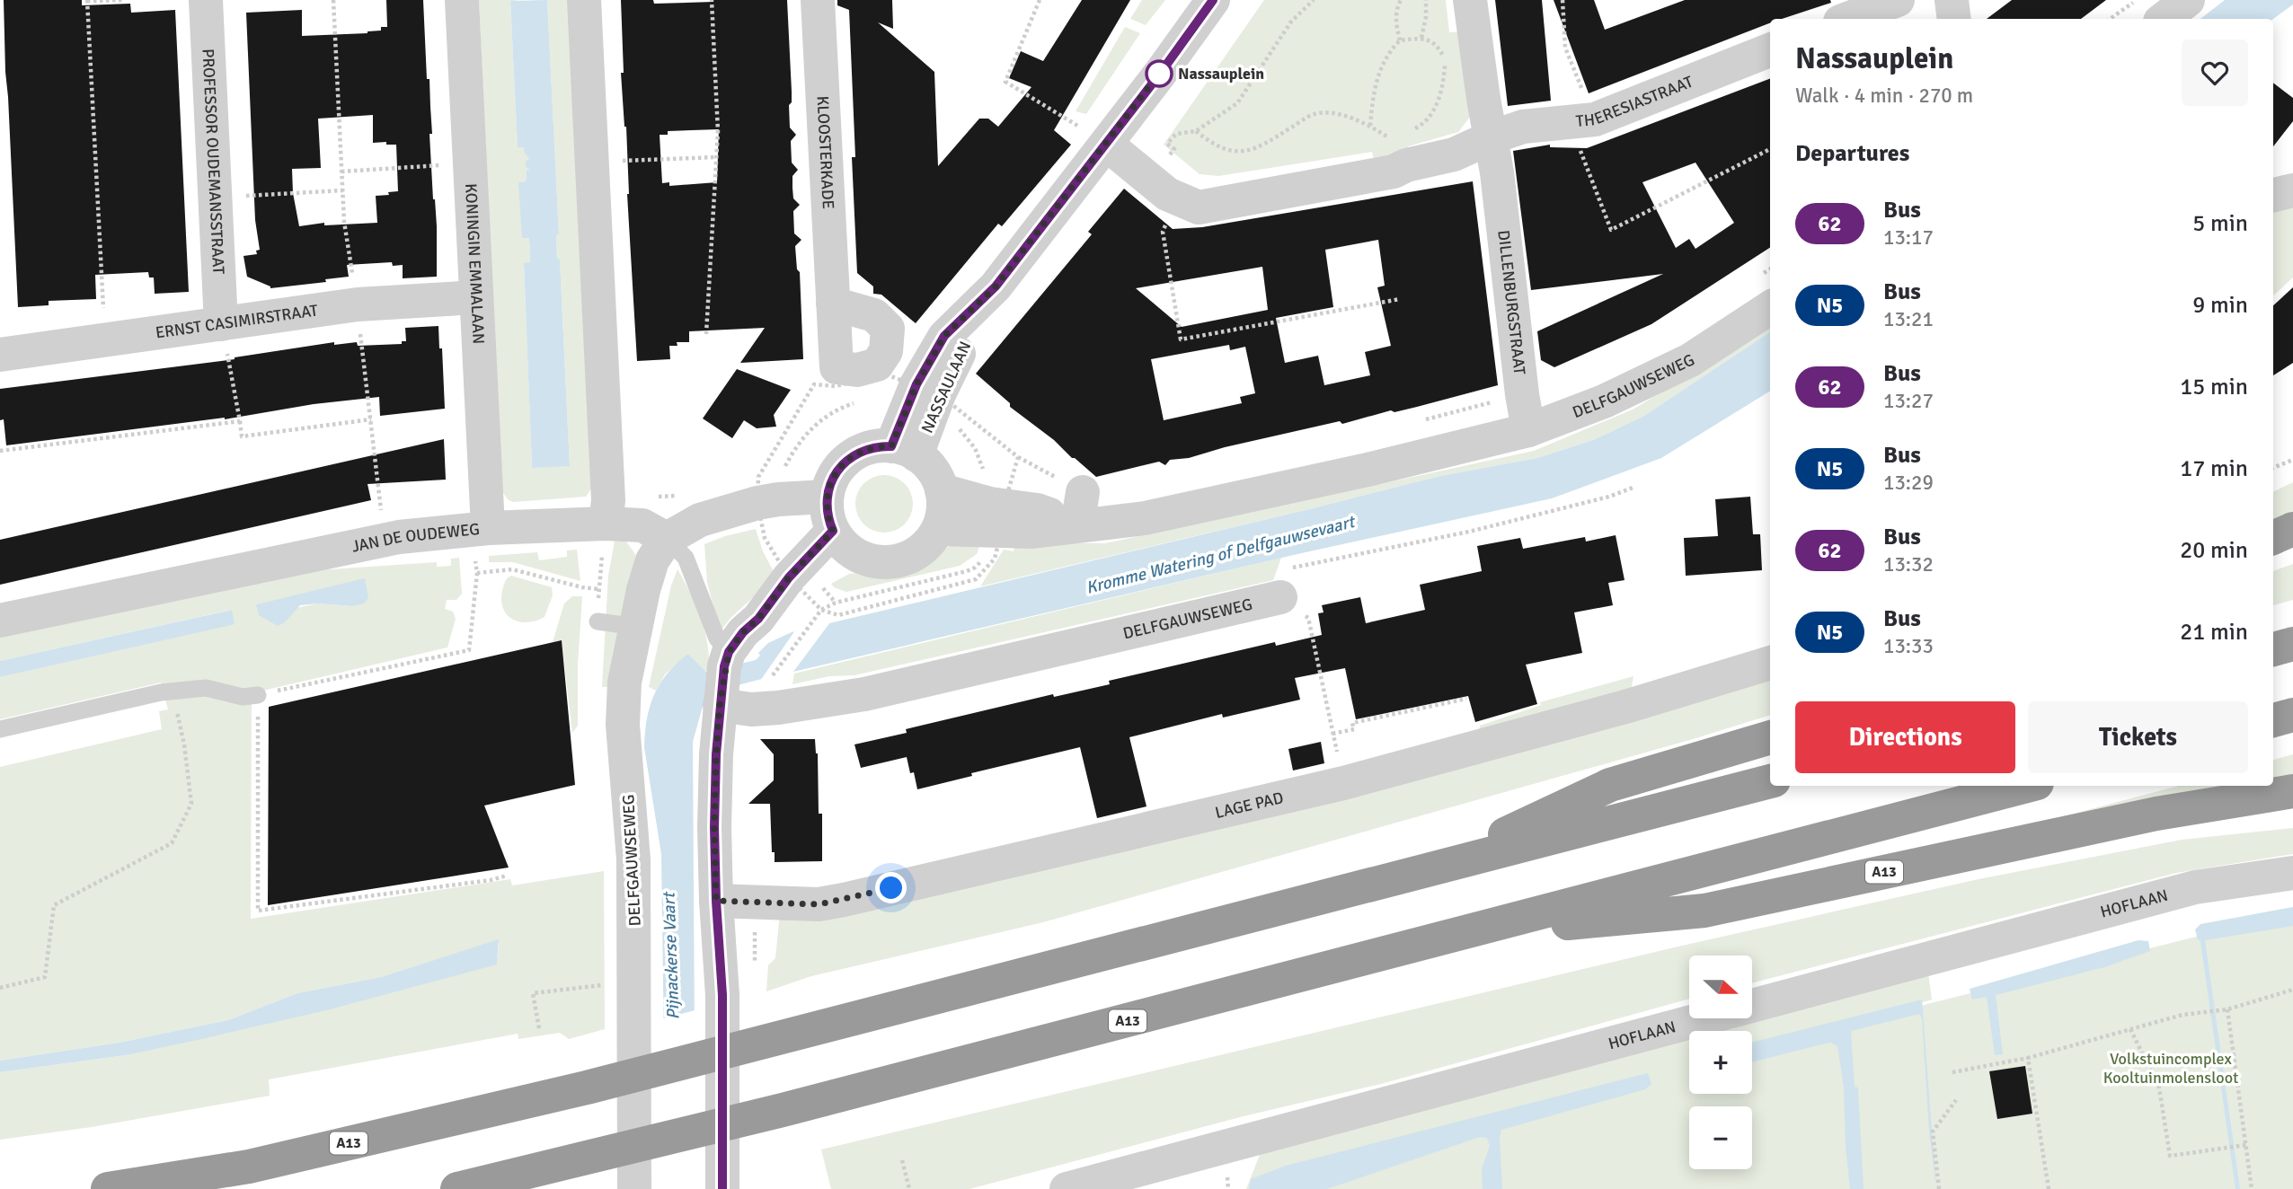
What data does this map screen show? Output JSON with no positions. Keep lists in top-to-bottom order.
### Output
{
  "streets": {
    "highway": ["A13"],
    "street": [
      "THERESIASTRAAT",
      "KLOOSTERKADE",
      "PROFESSOR OUDEMANSSTRAAT",
      "KONINGIN EMMALAAN",
      "DILLENBURGSTRAAT",
      "ERNST CASIMIRSTRAAT",
      "DELFGAUWSEWEG",
      "NASSAULAAN",
      "JAN DE OUDEWEG",
      "LAGE PAD",
      "HOFLAAN"
    ]
  },
  "crossings": [
    ["THERESIASTRAAT", "DILLENBURGSTRAAT"],
    ["PROFESSOR OUDEMANSSTRAAT", "ERNST CASIMIRSTRAAT"],
    ["KONINGIN EMMALAAN", "ERNST CASIMIRSTRAAT"],
    ["KONINGIN EMMALAAN", "JAN DE OUDEWEG"],
    ["DILLENBURGSTRAAT", "DELFGAUWSEWEG"],
    ["DELFGAUWSEWEG", "NASSAULAAN"],
    ["DELFGAUWSEWEG", "JAN DE OUDEWEG"]
  ],
  "water": ["Kromme Watering of Delfgauwsevaart", "Pijnackerse Vaart"],
  "parks": ["Volkstuincomplex Kooltuinmolensloot"],
  "places": ["Nassauplein"],
  "lines": ["bus line 62"],
  "north": "right",
  "page": {
    "heading": [
      ["Nassauplein", "Walk · 4 min · 270 m"],
      "Departures"
    ],
    "list": [
      {
        "mark": "62",
        "name": "Bus",
        "note": "13:17",
        "value": "5 min"
      },
      {
        "mark": "N5",
        "name": "Bus",
        "note": "13:21",
        "value": "9 min"
      },
      {
        "mark": "62",
        "name": "Bus",
        "note": "13:27",
        "value": "15 min"
      },
      {
        "mark": "N5",
        "name": "Bus",
        "note": "13:29",
        "value": "17 min"
      },
      {
        "mark": "62",
        "name": "Bus",
        "note": "13:32",
        "value": "20 min"
      },
      {
        "mark": "N5",
        "name": "Bus",
        "note": "13:33",
        "value": "21 min"
      }
    ],
    "buttons": ["Directions", "Tickets"],
    "map_buttons": ["+", "−"]
  }
}
